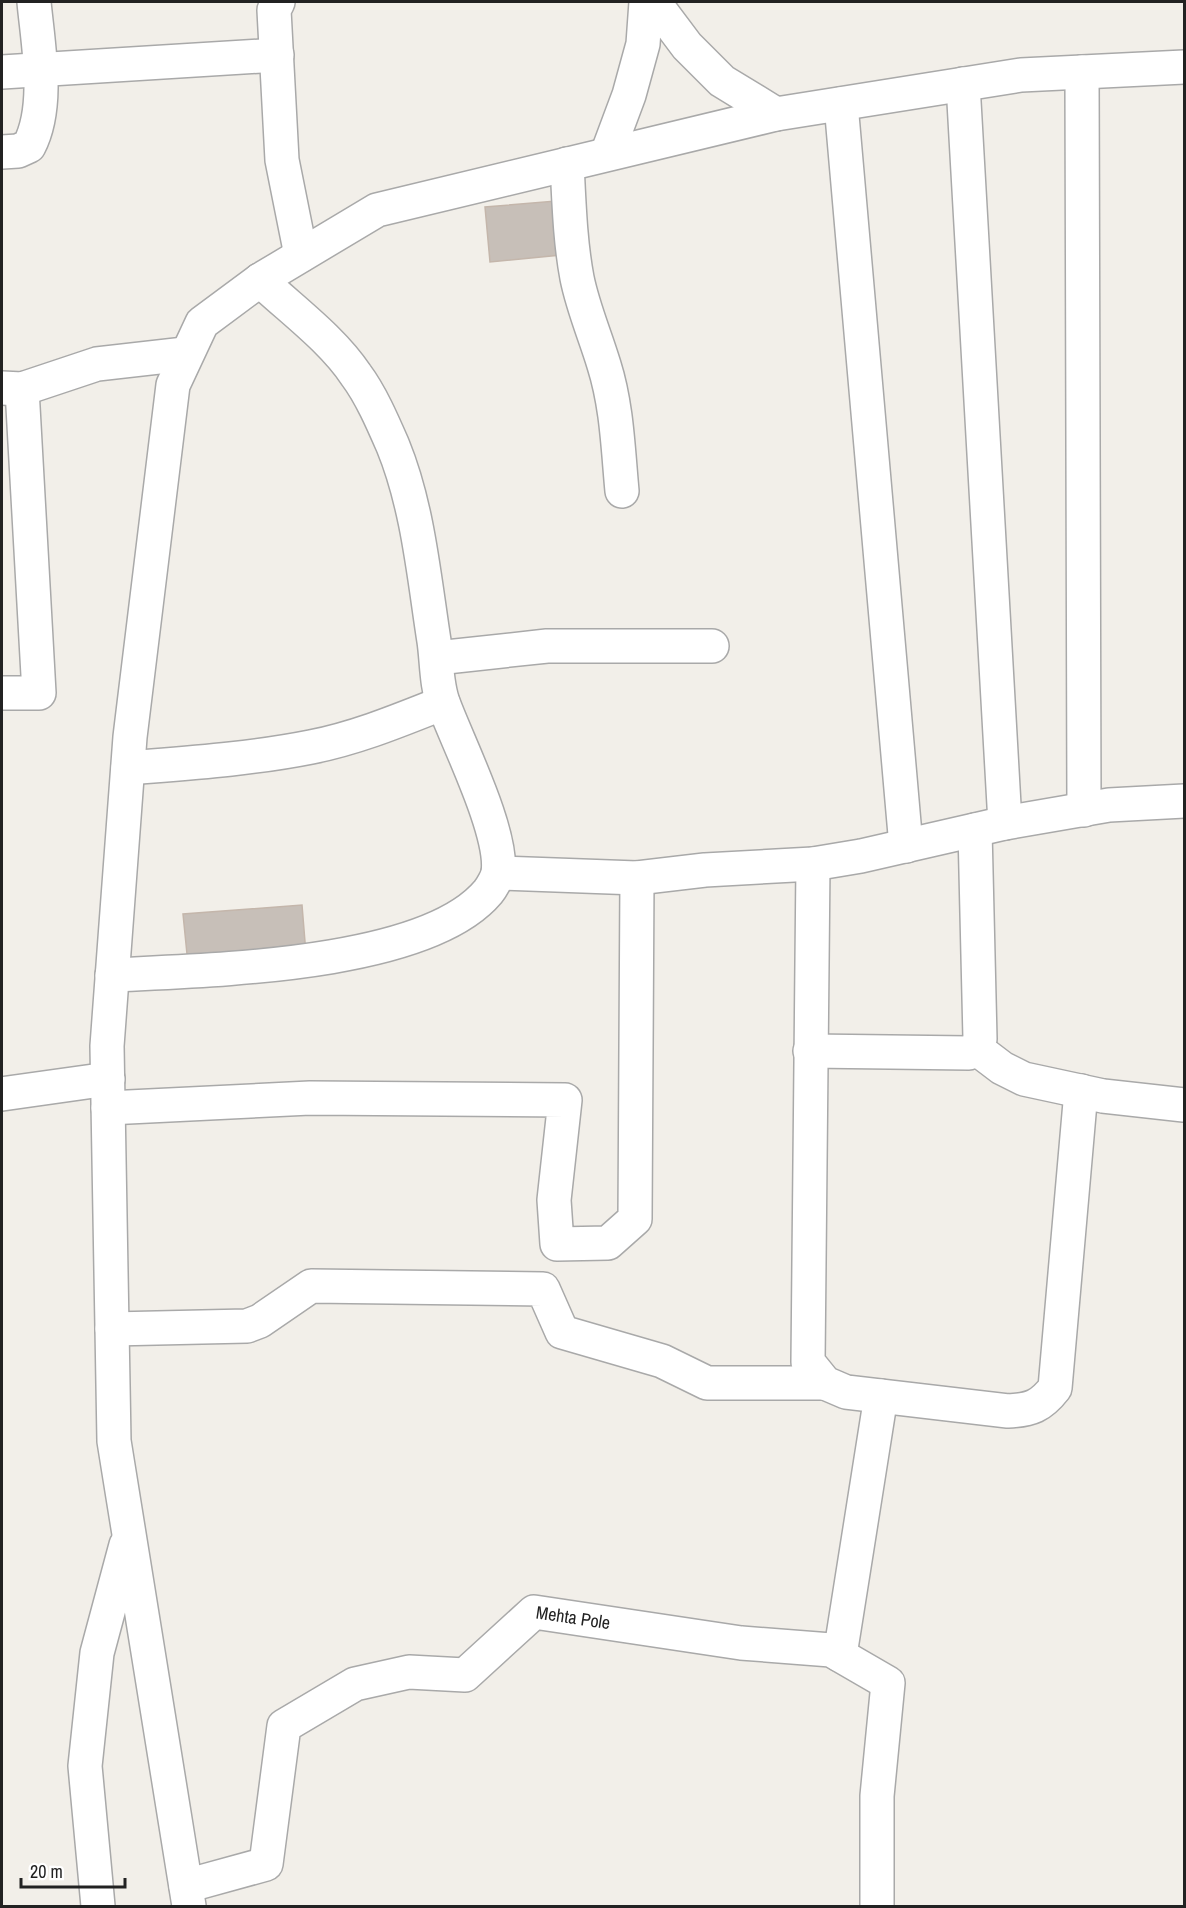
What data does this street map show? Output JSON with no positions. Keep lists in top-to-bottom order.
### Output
{
  "streets": {
    "street": ["Mehta Pole"]
  },
  "scale_bar": "20 m"
}
